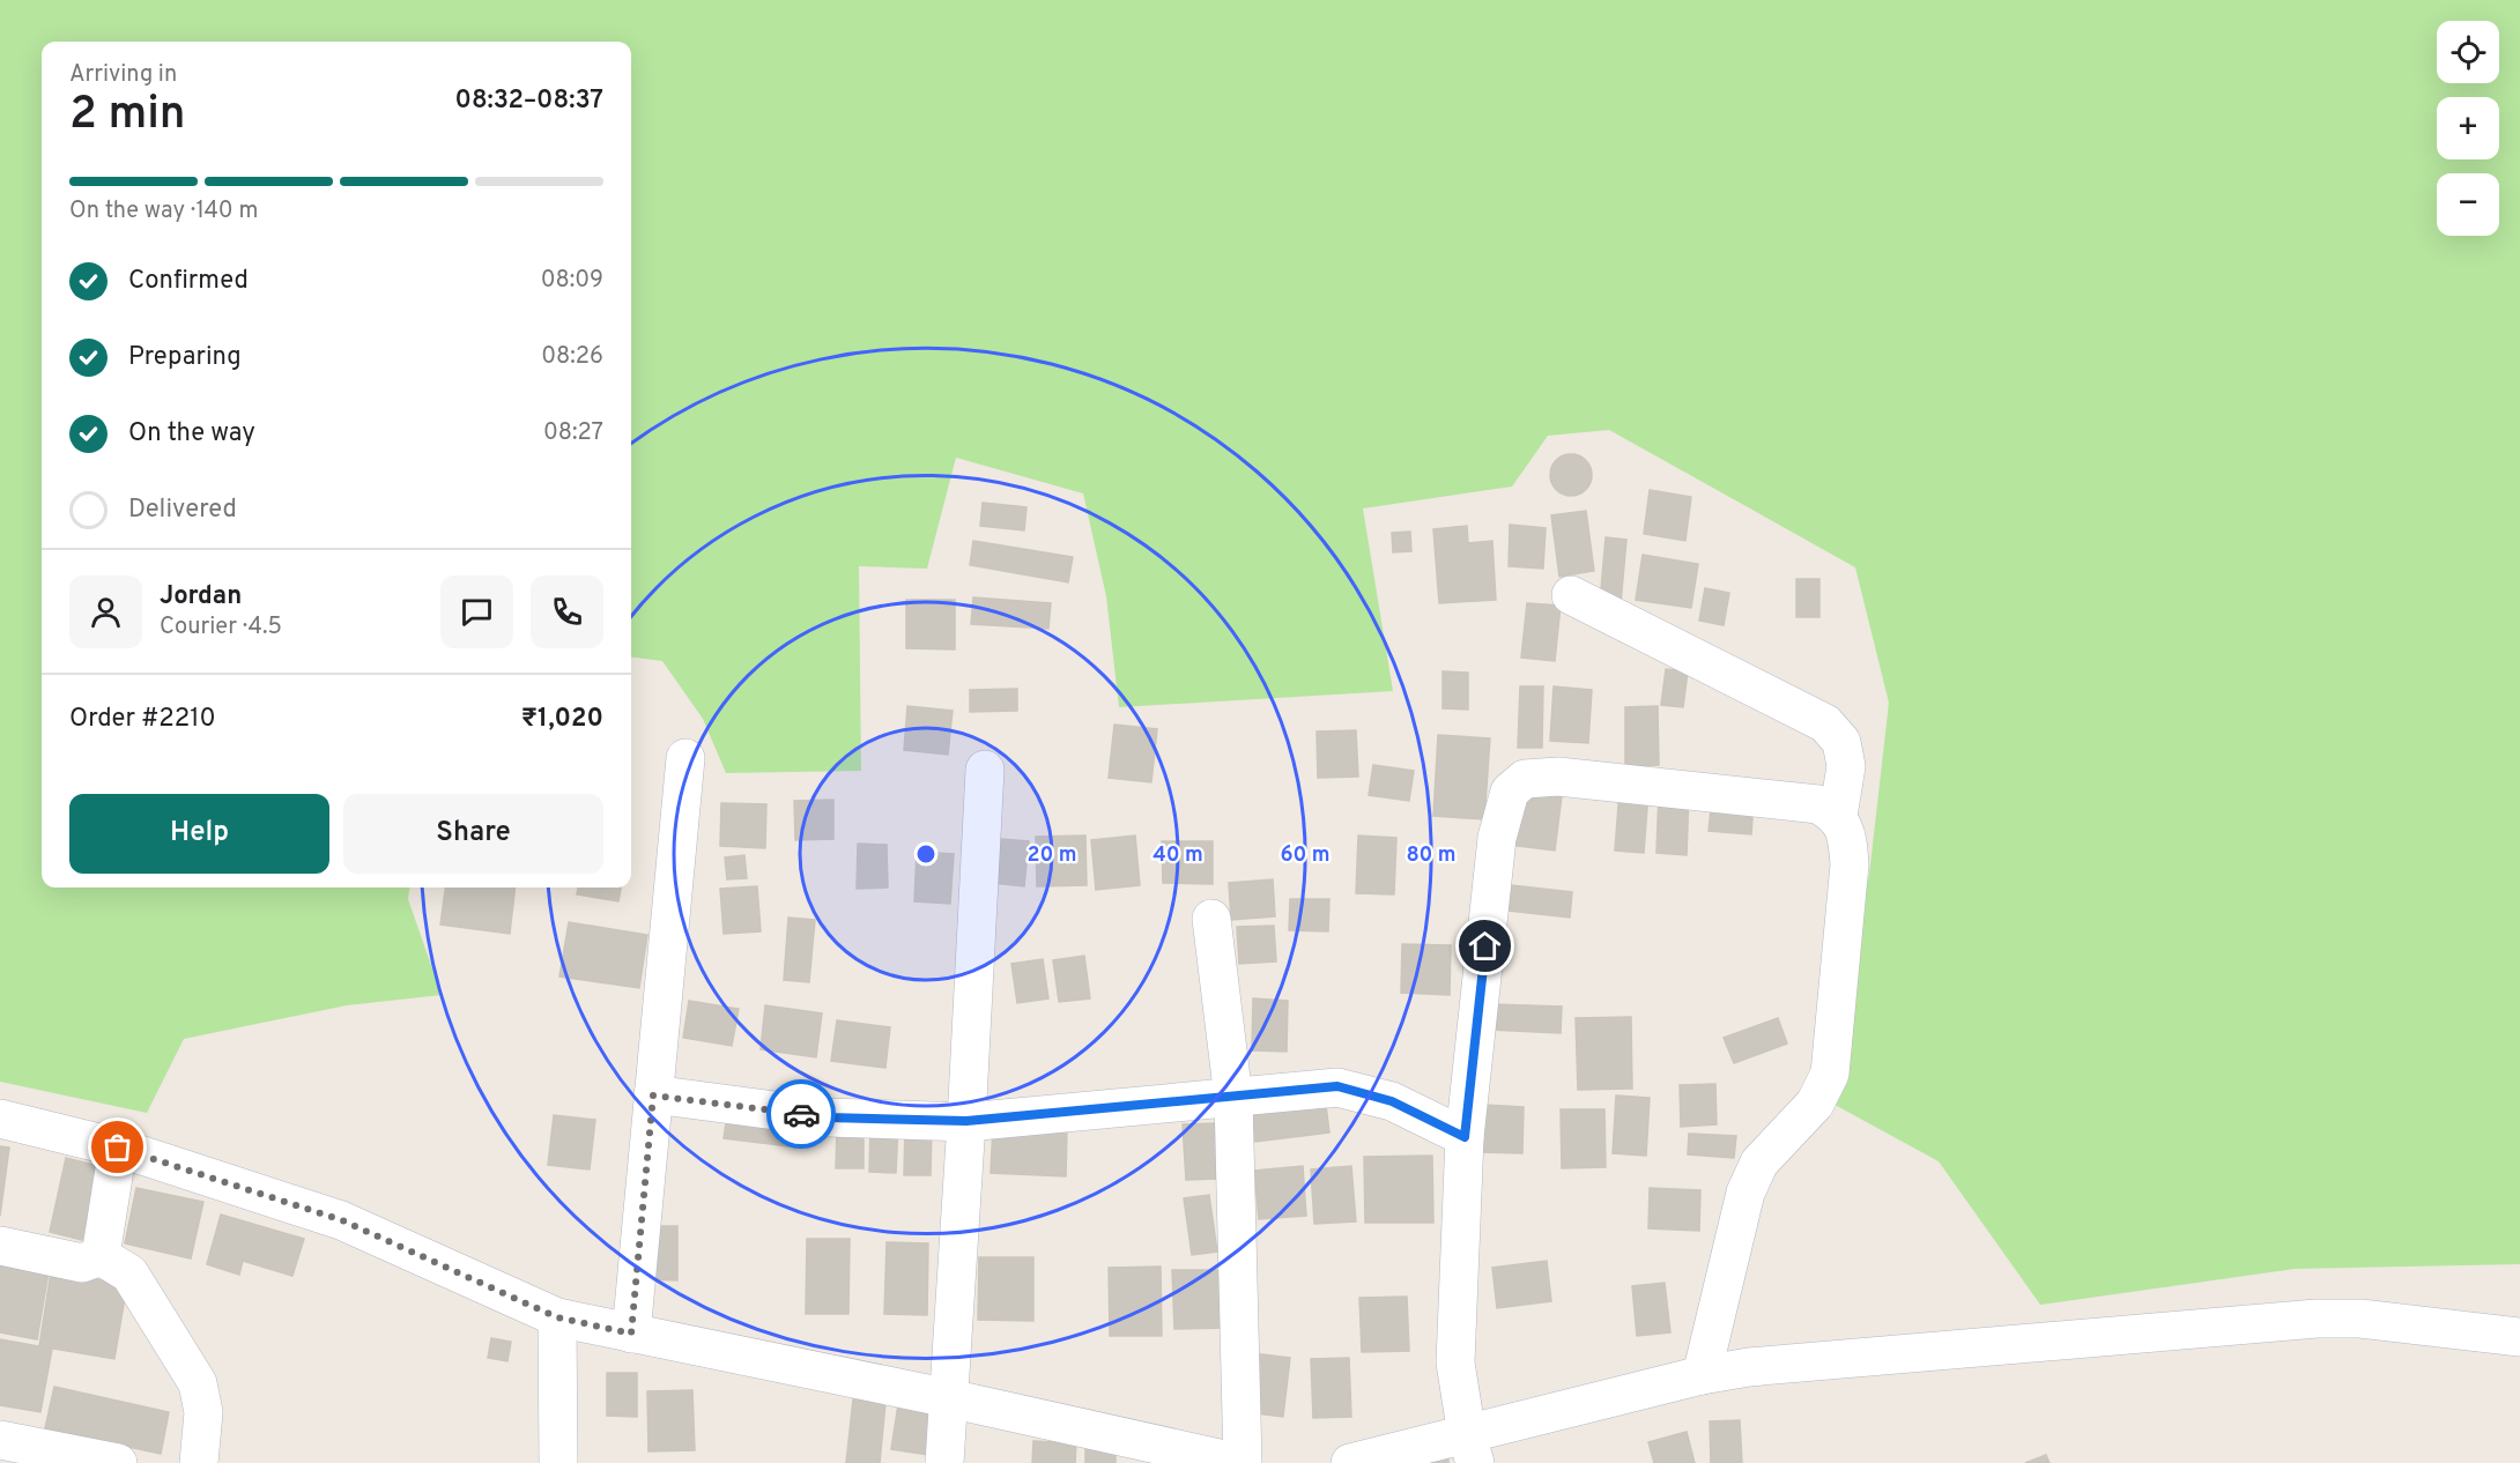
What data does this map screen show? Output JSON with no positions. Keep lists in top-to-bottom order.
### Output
{
  "page": {
    "map_buttons": ["+", "−"],
    "heading": ["2 min", "Arriving in", "08:32–08:37"],
    "panel": [
      "Jordan",
      "Courier · 4.5",
      "Order #2210",
      "₹1,020"
    ],
    "bar": "On the way · 140 m",
    "list": [
      ["Confirmed", "08:09"],
      ["Preparing", "08:26"],
      ["On the way", "08:27"],
      "Delivered"
    ],
    "buttons": ["Help", "Share"]
  },
  "rings": [
    "20 m",
    "40 m",
    "60 m",
    "80 m"
  ]
}
